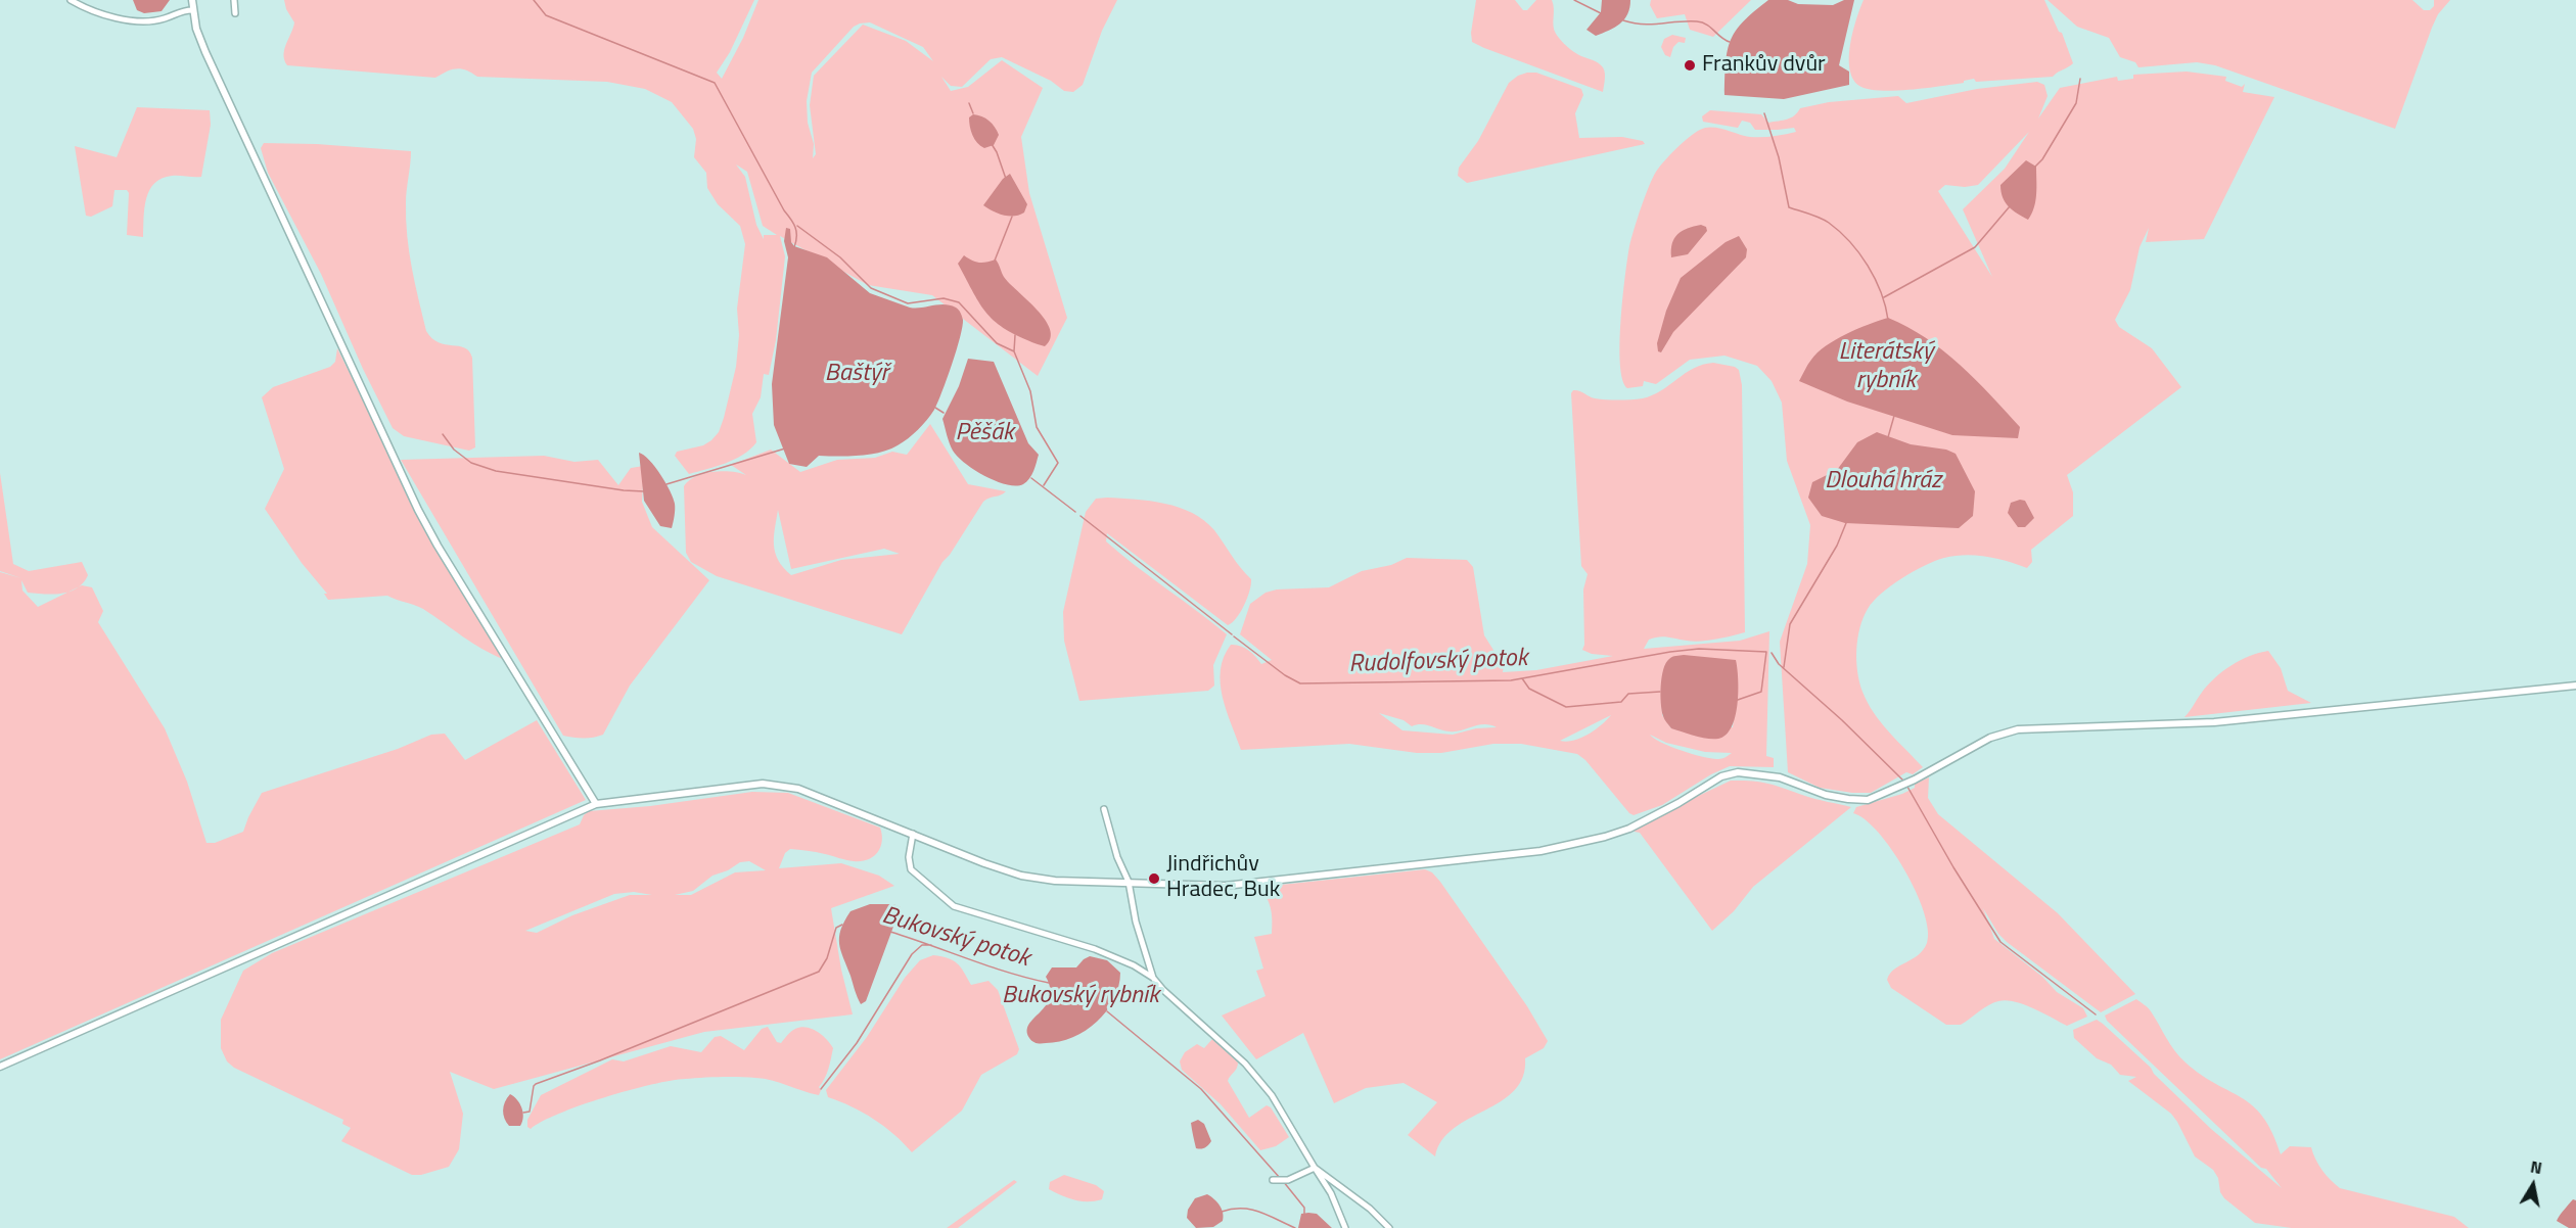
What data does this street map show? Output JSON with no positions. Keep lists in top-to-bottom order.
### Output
{
  "water": [
    "Literátský rybník",
    "Baštýř",
    "Pěšák",
    "Dlouhá hráz",
    "Rudolfovský potok",
    "Bukovský potok",
    "Bukovský rybník"
  ],
  "places": ["Frankův dvůr", "Jindřichův Hradec, Buk"],
  "north": "top"
}
